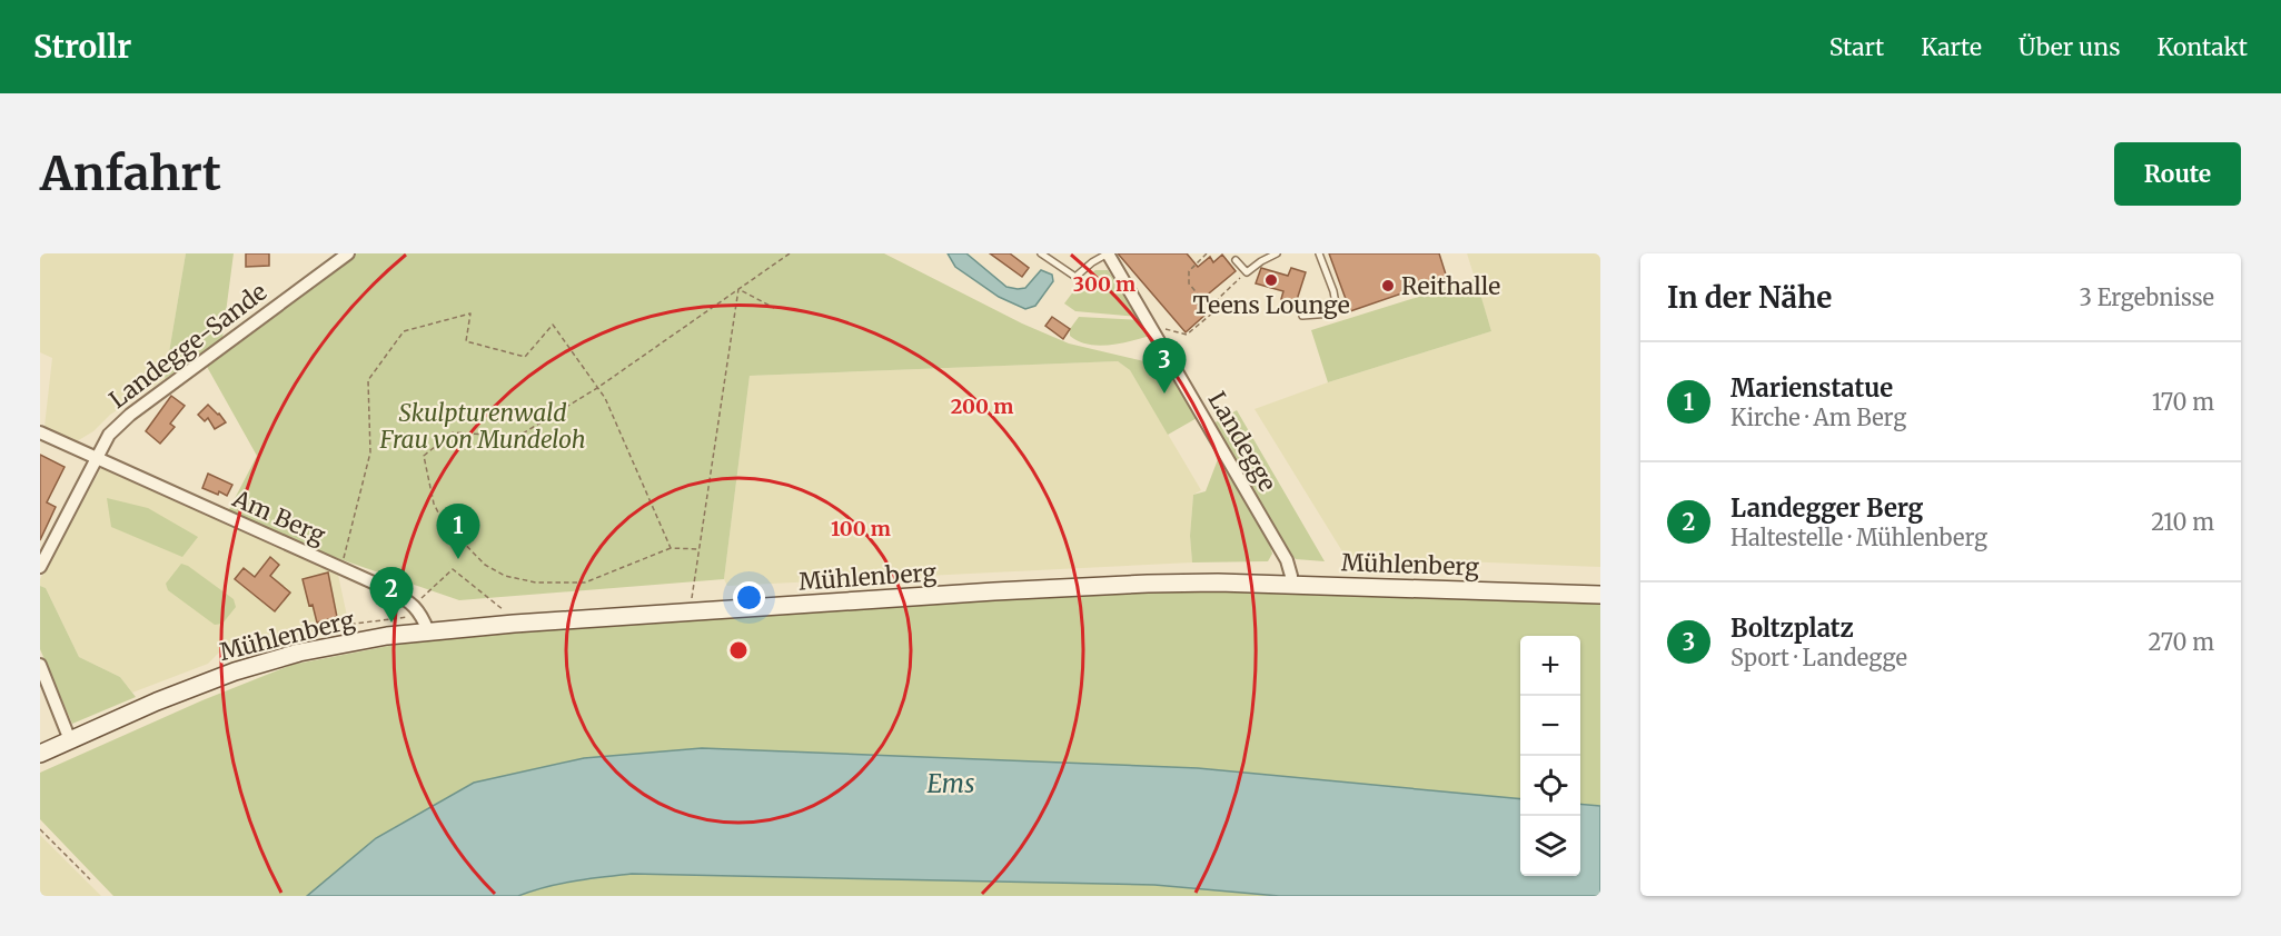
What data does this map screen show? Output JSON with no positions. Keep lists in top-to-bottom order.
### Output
{
  "streets": {
    "main road": ["Mühlenberg"],
    "street": ["Landegge-Sande", "Landegge", "Am Berg"]
  },
  "crossings": [
    ["Landegge-Sande", "Am Berg"],
    ["Landegge", "Mühlenberg"],
    ["Am Berg", "Mühlenberg"]
  ],
  "water": ["Ems"],
  "parks": ["Skulpturenwald Frau von Mundeloh"],
  "places": ["Teens Lounge", "Reithalle"],
  "page": {
    "header": "Strollr",
    "nav": [
      "Start",
      "Karte",
      "Über uns",
      "Kontakt"
    ],
    "buttons": "Route",
    "title": "Anfahrt",
    "heading": ["In der Nähe", "3 Ergebnisse"],
    "pins": ["3", "1", "2"],
    "list": [
      {
        "mark": "1",
        "name": "Marienstatue",
        "note": "Kirche · Am Berg",
        "value": "170 m"
      },
      {
        "mark": "2",
        "name": "Landegger Berg",
        "note": "Haltestelle · Mühlenberg",
        "value": "210 m"
      },
      {
        "mark": "3",
        "name": "Boltzplatz",
        "note": "Sport · Landegge",
        "value": "270 m"
      }
    ],
    "map_buttons": ["+", "−"]
  },
  "rings": ["300 m", "200 m", "100 m"]
}
